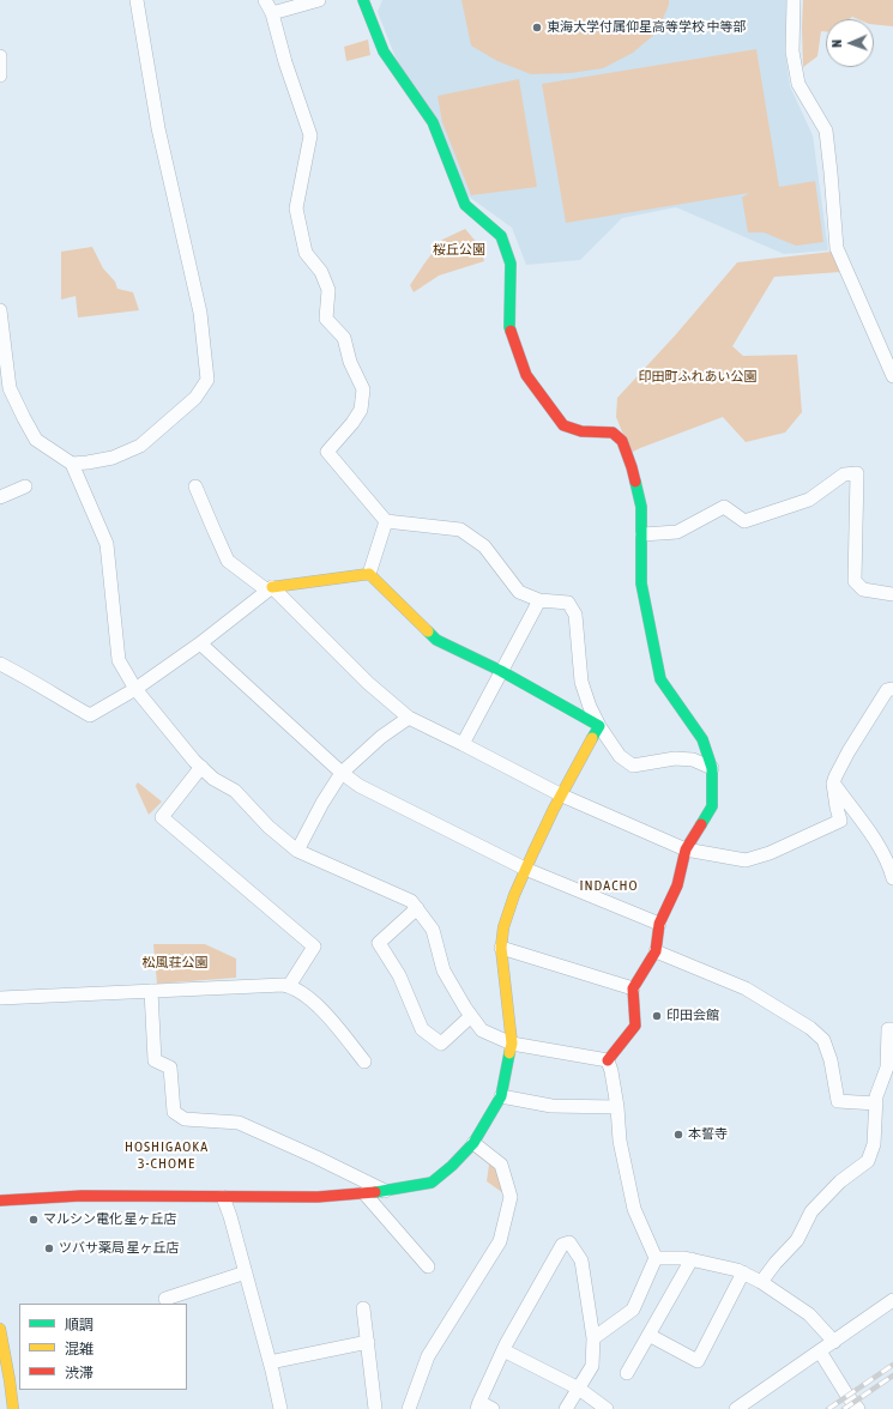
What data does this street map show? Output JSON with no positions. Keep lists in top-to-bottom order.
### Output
{
  "districts": ["INDACHO", "HOSHIGAOKA 3-CHOME"],
  "parks": ["桜丘公園", "印田町ふれあい公園", "松風荘公園"],
  "places": [
    "東海大学付属仰星高等学校 中等部",
    "印田会館",
    "本誓寺",
    "マルシン電化 星ヶ丘店",
    "ツバサ薬局 星ヶ丘店"
  ],
  "legend": ["順調", "混雑", "渋滞"],
  "north": "left"
}
